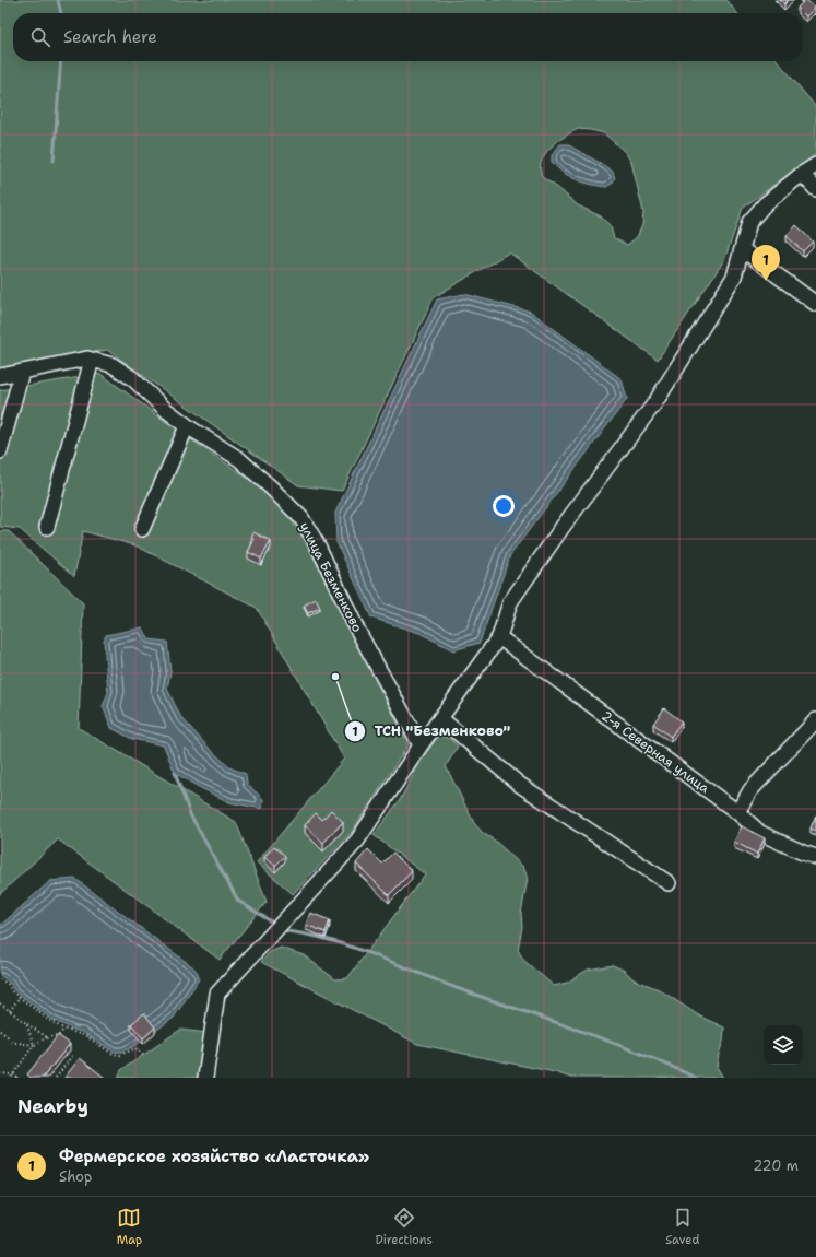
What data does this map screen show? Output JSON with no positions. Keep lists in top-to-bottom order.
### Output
{
  "streets": {
    "street": ["улица Безменково", "2-я Северная улица"]
  },
  "places": ["ТСН \"Безменково\""],
  "page": {
    "search": "Search here",
    "pins": "1",
    "heading": "Nearby",
    "list": [
      {
        "mark": "1",
        "name": "Фермерское хозяйство «Ласточка»",
        "note": "Shop",
        "value": "220 m"
      }
    ],
    "nav": ["Map", "Directions", "Saved"]
  }
}
